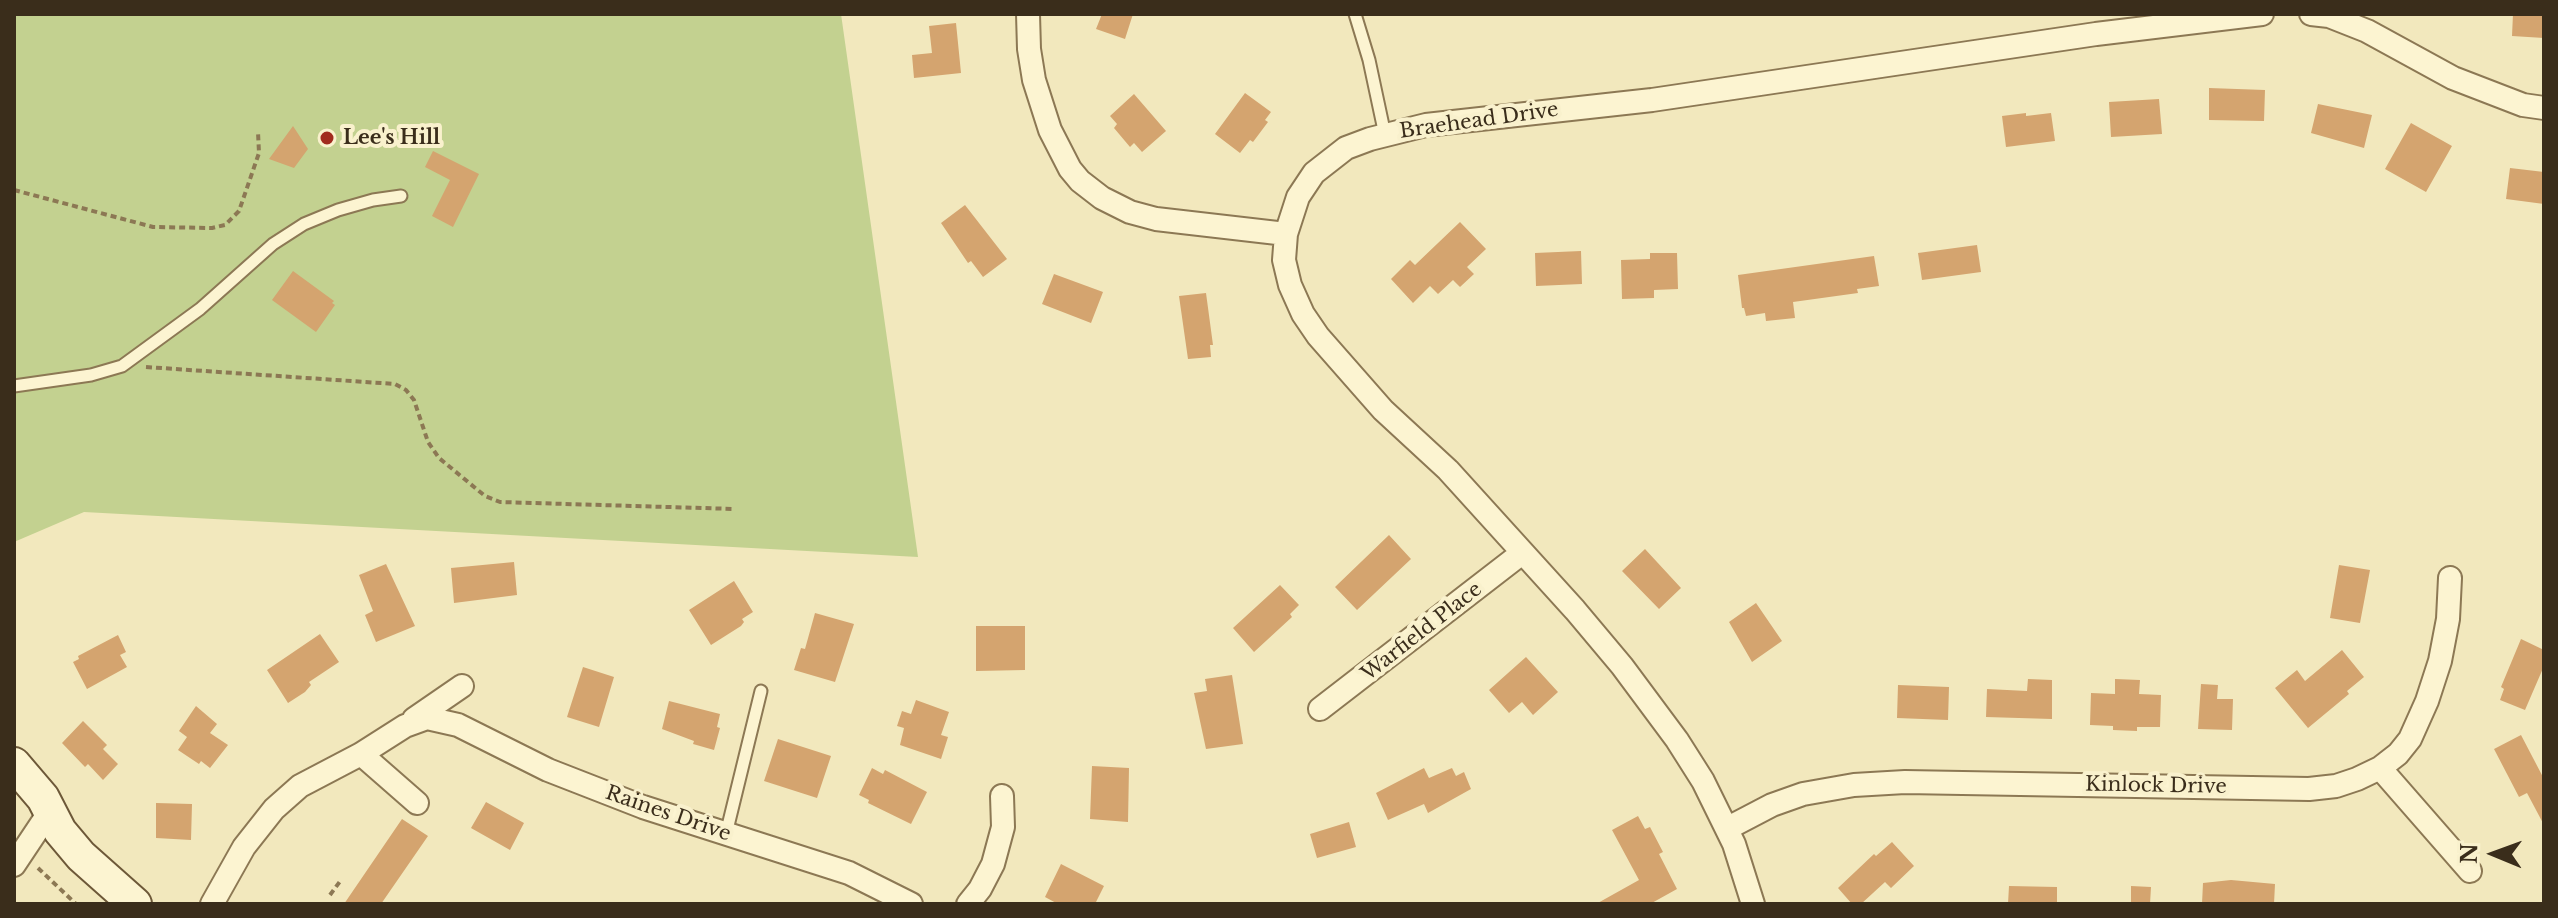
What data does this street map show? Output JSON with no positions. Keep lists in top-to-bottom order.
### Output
{
  "streets": {
    "street": [
      "Braehead Drive",
      "Warfield Place",
      "Kinlock Drive",
      "Raines Drive"
    ]
  },
  "crossings": [
    ["Braehead Drive", "Warfield Place"],
    ["Braehead Drive", "Kinlock Drive"]
  ],
  "places": ["Lee's Hill"],
  "north": "left"
}
